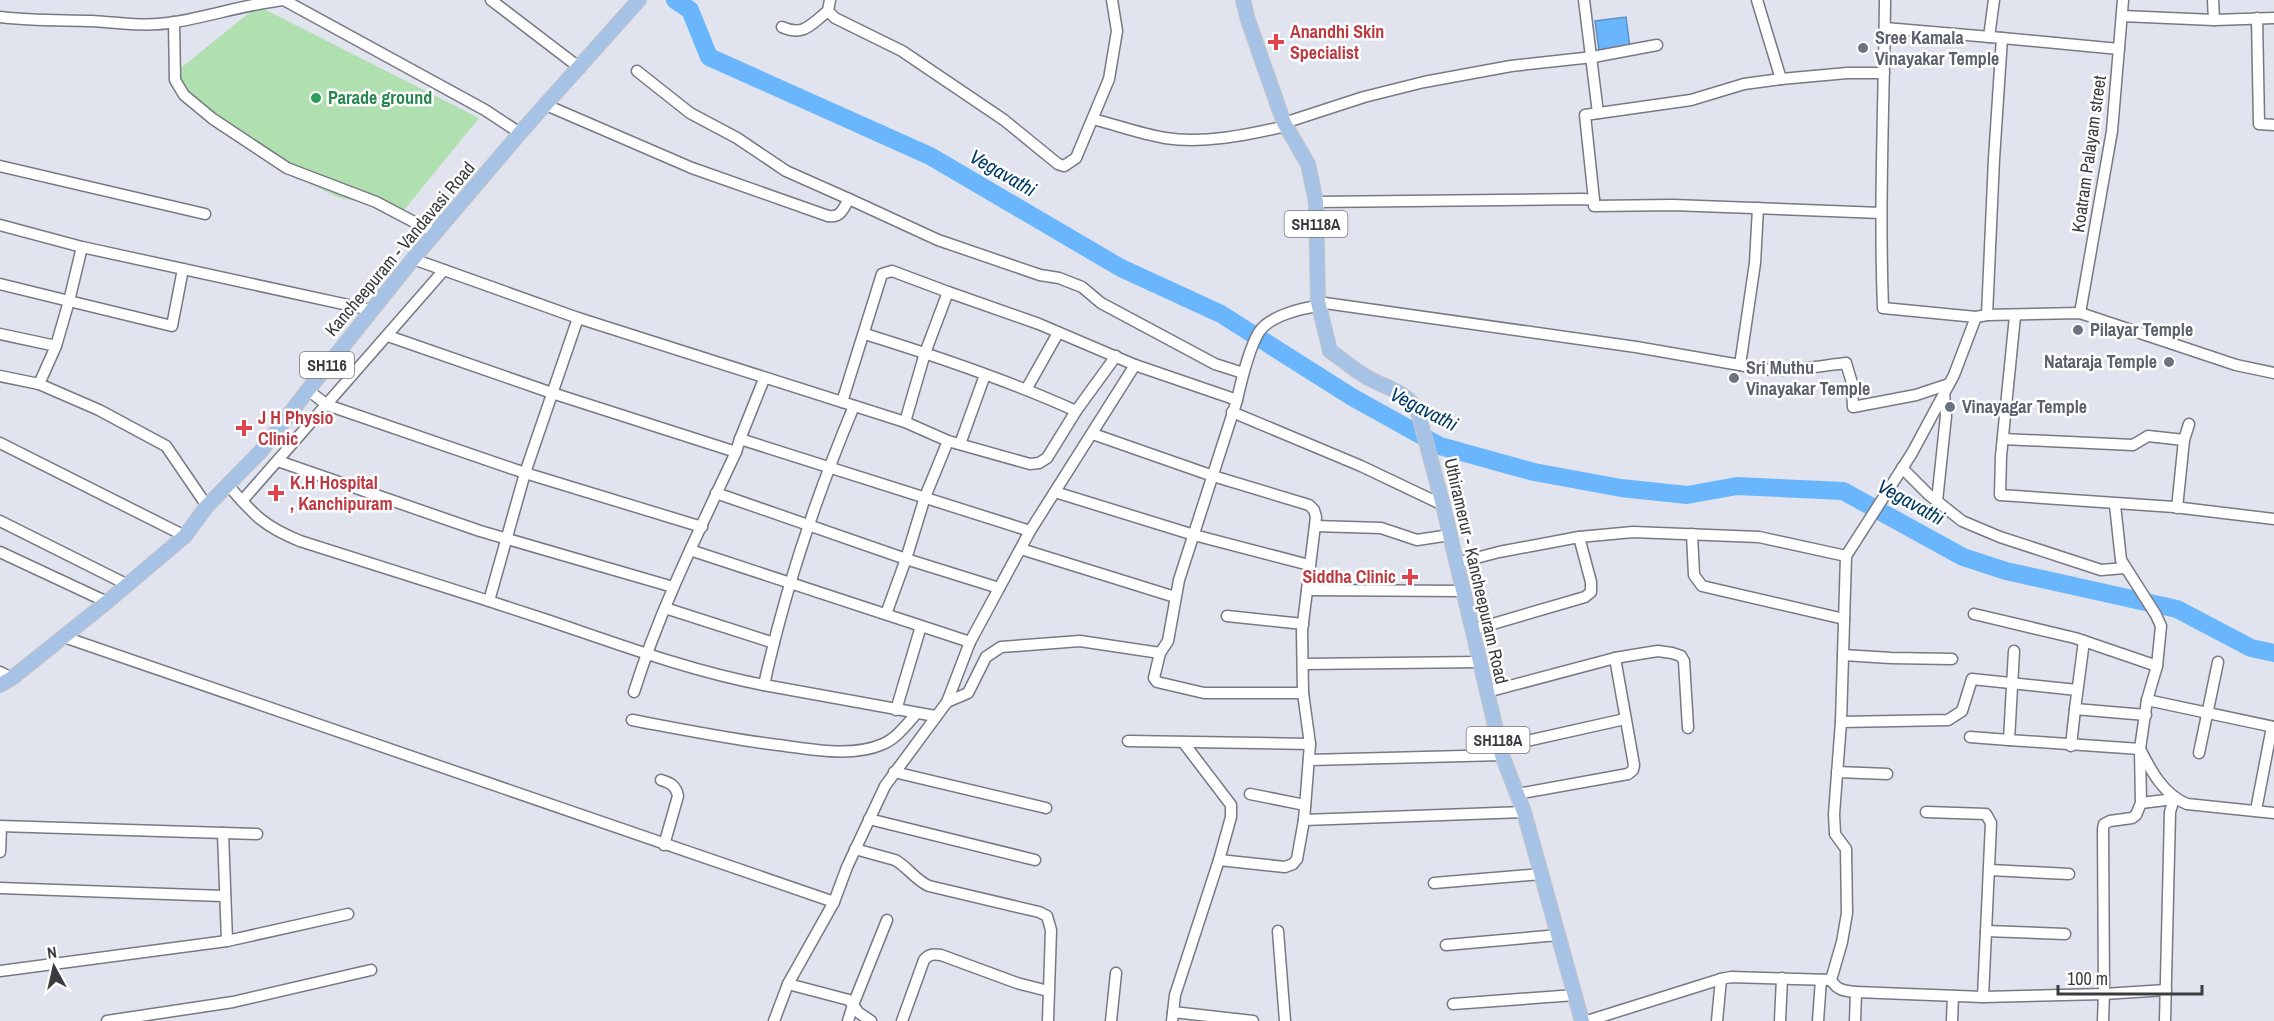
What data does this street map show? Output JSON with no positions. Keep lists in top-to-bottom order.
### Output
{
  "streets": {
    "main road": [
      "SH118A",
      "Kancheepuram - Vandavasi Road",
      "SH116",
      "Uthiramerur - Kancheepuram Road"
    ],
    "street": ["Koatram Palayam street"]
  },
  "water": ["Vegavathi"],
  "places": {
    "health": [
      "Anandhi Skin Specialist",
      "J H Physio Clinic",
      "K.H Hospital , Kanchipuram",
      "Siddha Clinic"
    ],
    "other": [
      "Sree Kamala Vinayakar Temple",
      "Parade ground",
      "Pilayar Temple",
      "Nataraja Temple",
      "Sri Muthu Vinayakar Temple",
      "Vinayagar Temple"
    ]
  },
  "scale_bar": "100 m",
  "north": "top"
}
